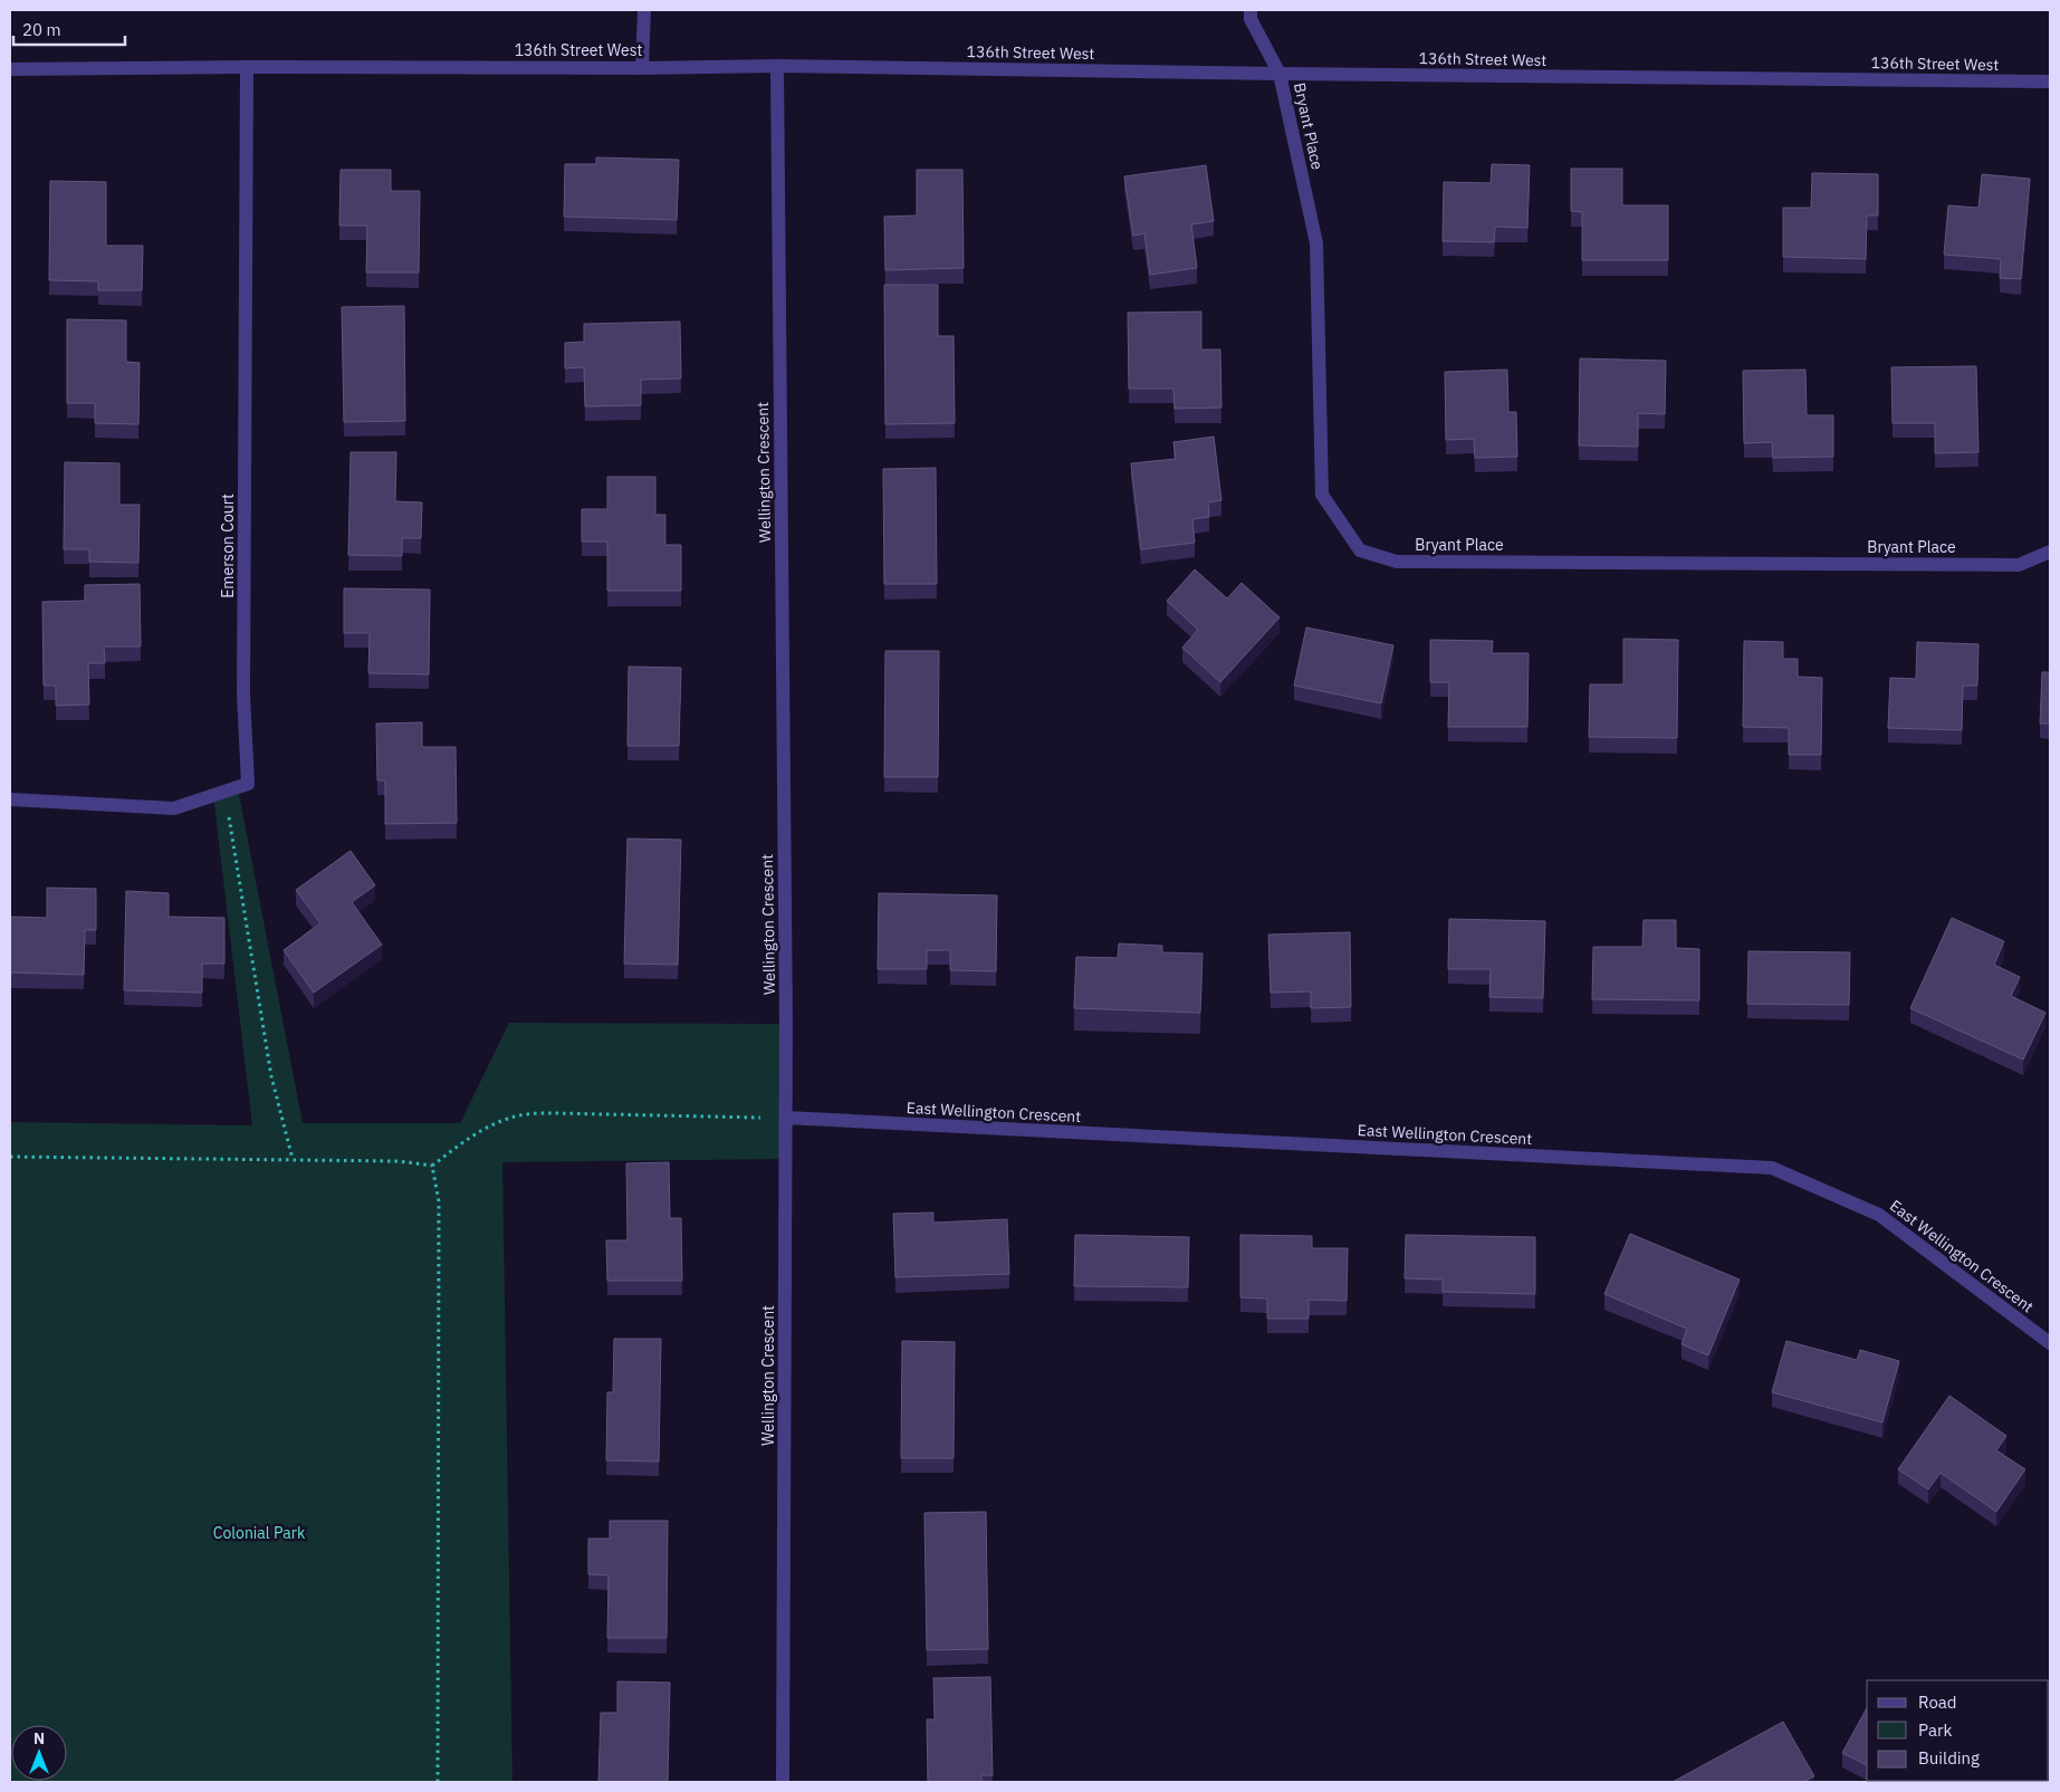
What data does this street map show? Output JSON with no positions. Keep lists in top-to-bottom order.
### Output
{
  "streets": {
    "street": [
      "136th Street West",
      "Bryant Place",
      "Wellington Crescent",
      "Emerson Court",
      "East Wellington Crescent"
    ]
  },
  "crossings": [
    ["136th Street West", "Bryant Place"],
    ["136th Street West", "Wellington Crescent"],
    ["136th Street West", "Emerson Court"],
    ["Wellington Crescent", "East Wellington Crescent"]
  ],
  "parks": ["Colonial Park"],
  "legend": ["Road", "Park", "Building"],
  "scale_bar": "20 m",
  "north": "top"
}
